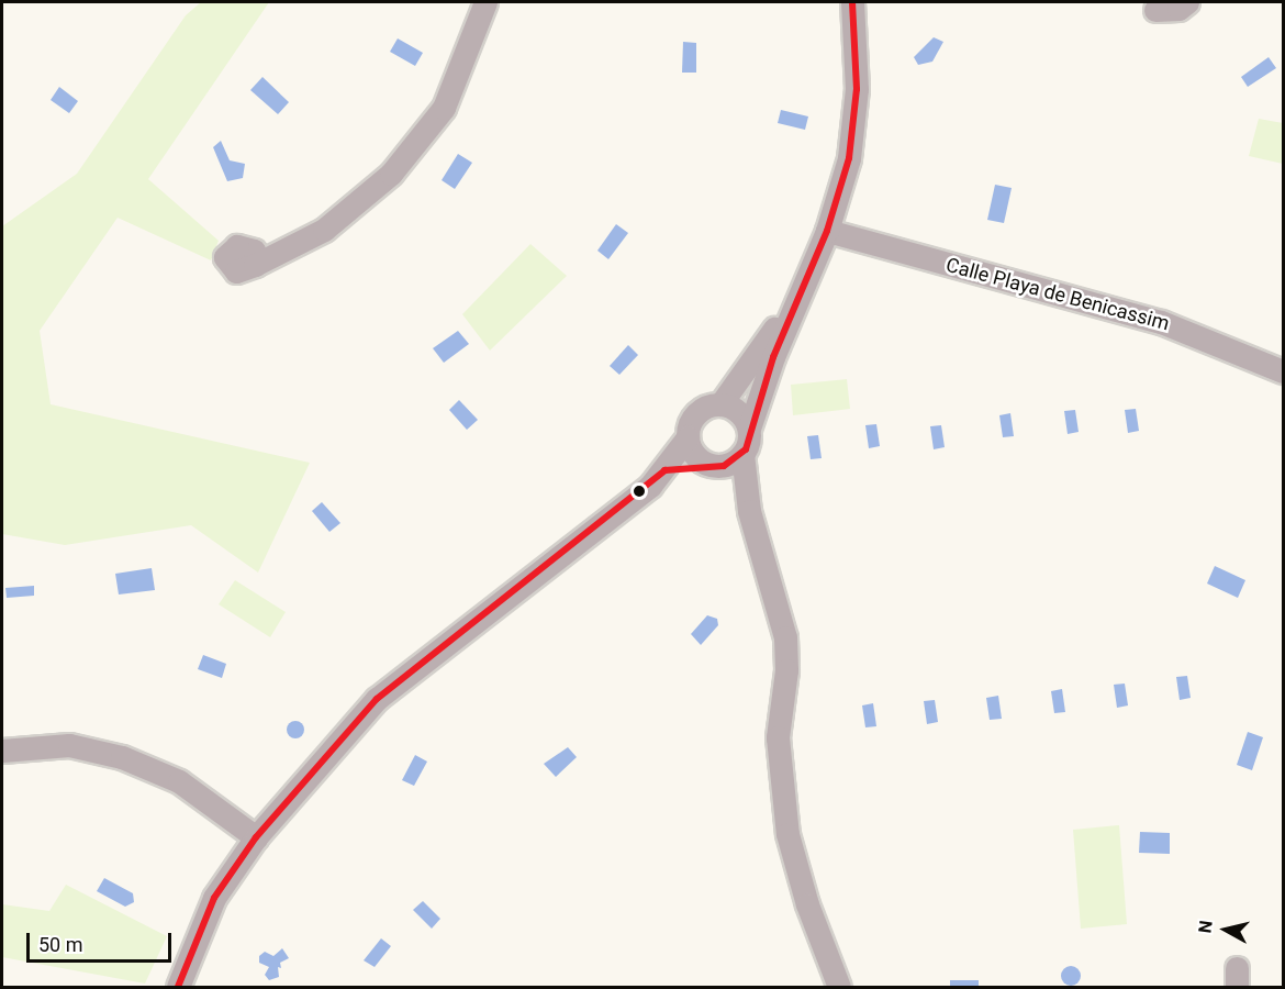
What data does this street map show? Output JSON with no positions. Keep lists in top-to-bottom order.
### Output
{
  "streets": {
    "street": ["Calle Playa de Benicassim"]
  },
  "scale_bar": "50 m",
  "north": "left"
}
